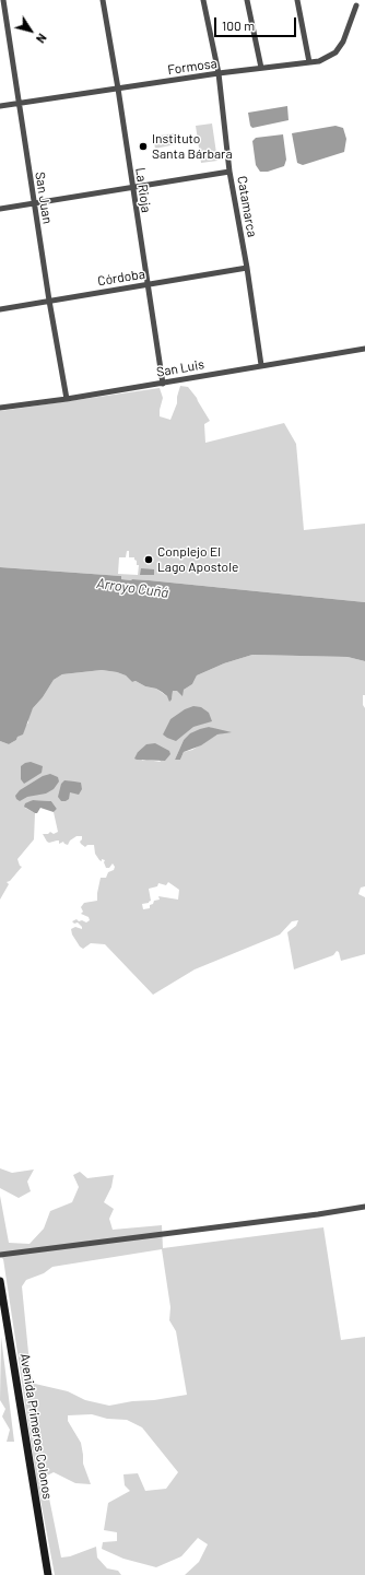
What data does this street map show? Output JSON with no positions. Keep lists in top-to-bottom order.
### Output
{
  "streets": {
    "street": [
      "Formosa",
      "La Rioja",
      "San Juan",
      "Catamarca",
      "Córdoba",
      "San Luis",
      "Avenida Primeros Colonos"
    ]
  },
  "crossings": [
    ["Formosa", "La Rioja"],
    ["Formosa", "San Juan"],
    ["Formosa", "Catamarca"],
    ["La Rioja", "Córdoba"],
    ["La Rioja", "San Luis"],
    ["San Juan", "Córdoba"],
    ["San Juan", "San Luis"],
    ["Catamarca", "Córdoba"],
    ["Catamarca", "San Luis"]
  ],
  "water": ["Arroyo Cuñá"],
  "places": ["Instituto Santa Bárbara", "Conplejo El Lago Apostole"],
  "scale_bar": "100 m",
  "north": "bottom right"
}
